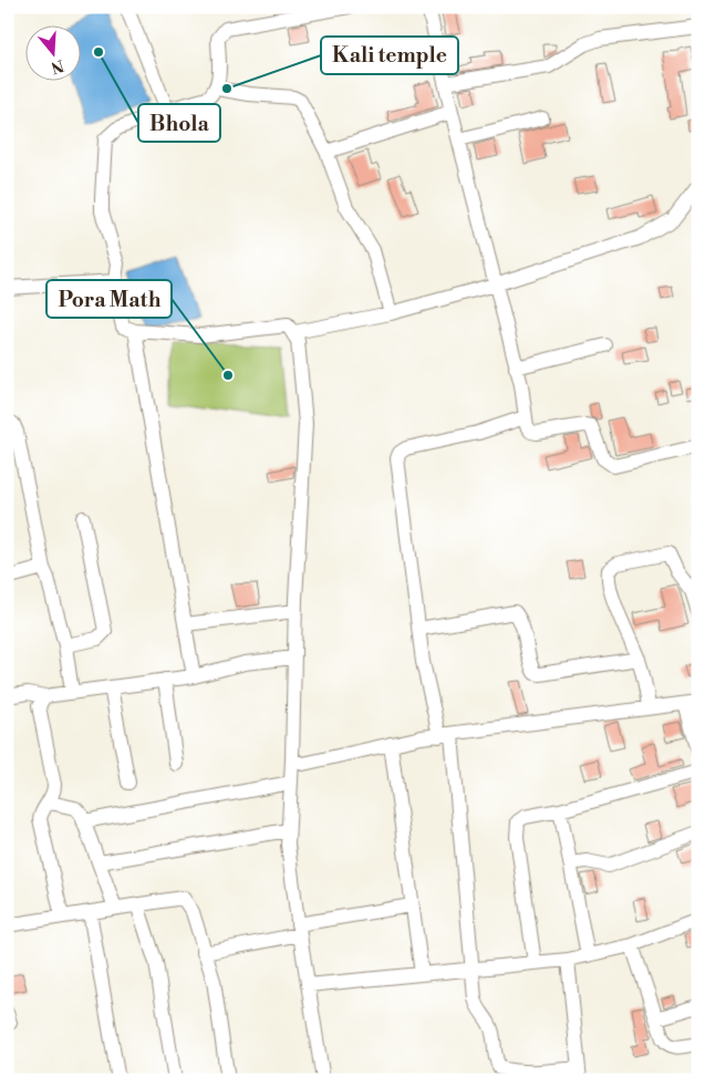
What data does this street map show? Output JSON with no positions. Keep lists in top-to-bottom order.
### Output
{
  "places": ["Bhola", "Kali temple", "Pora Math"],
  "north": "bottom"
}
